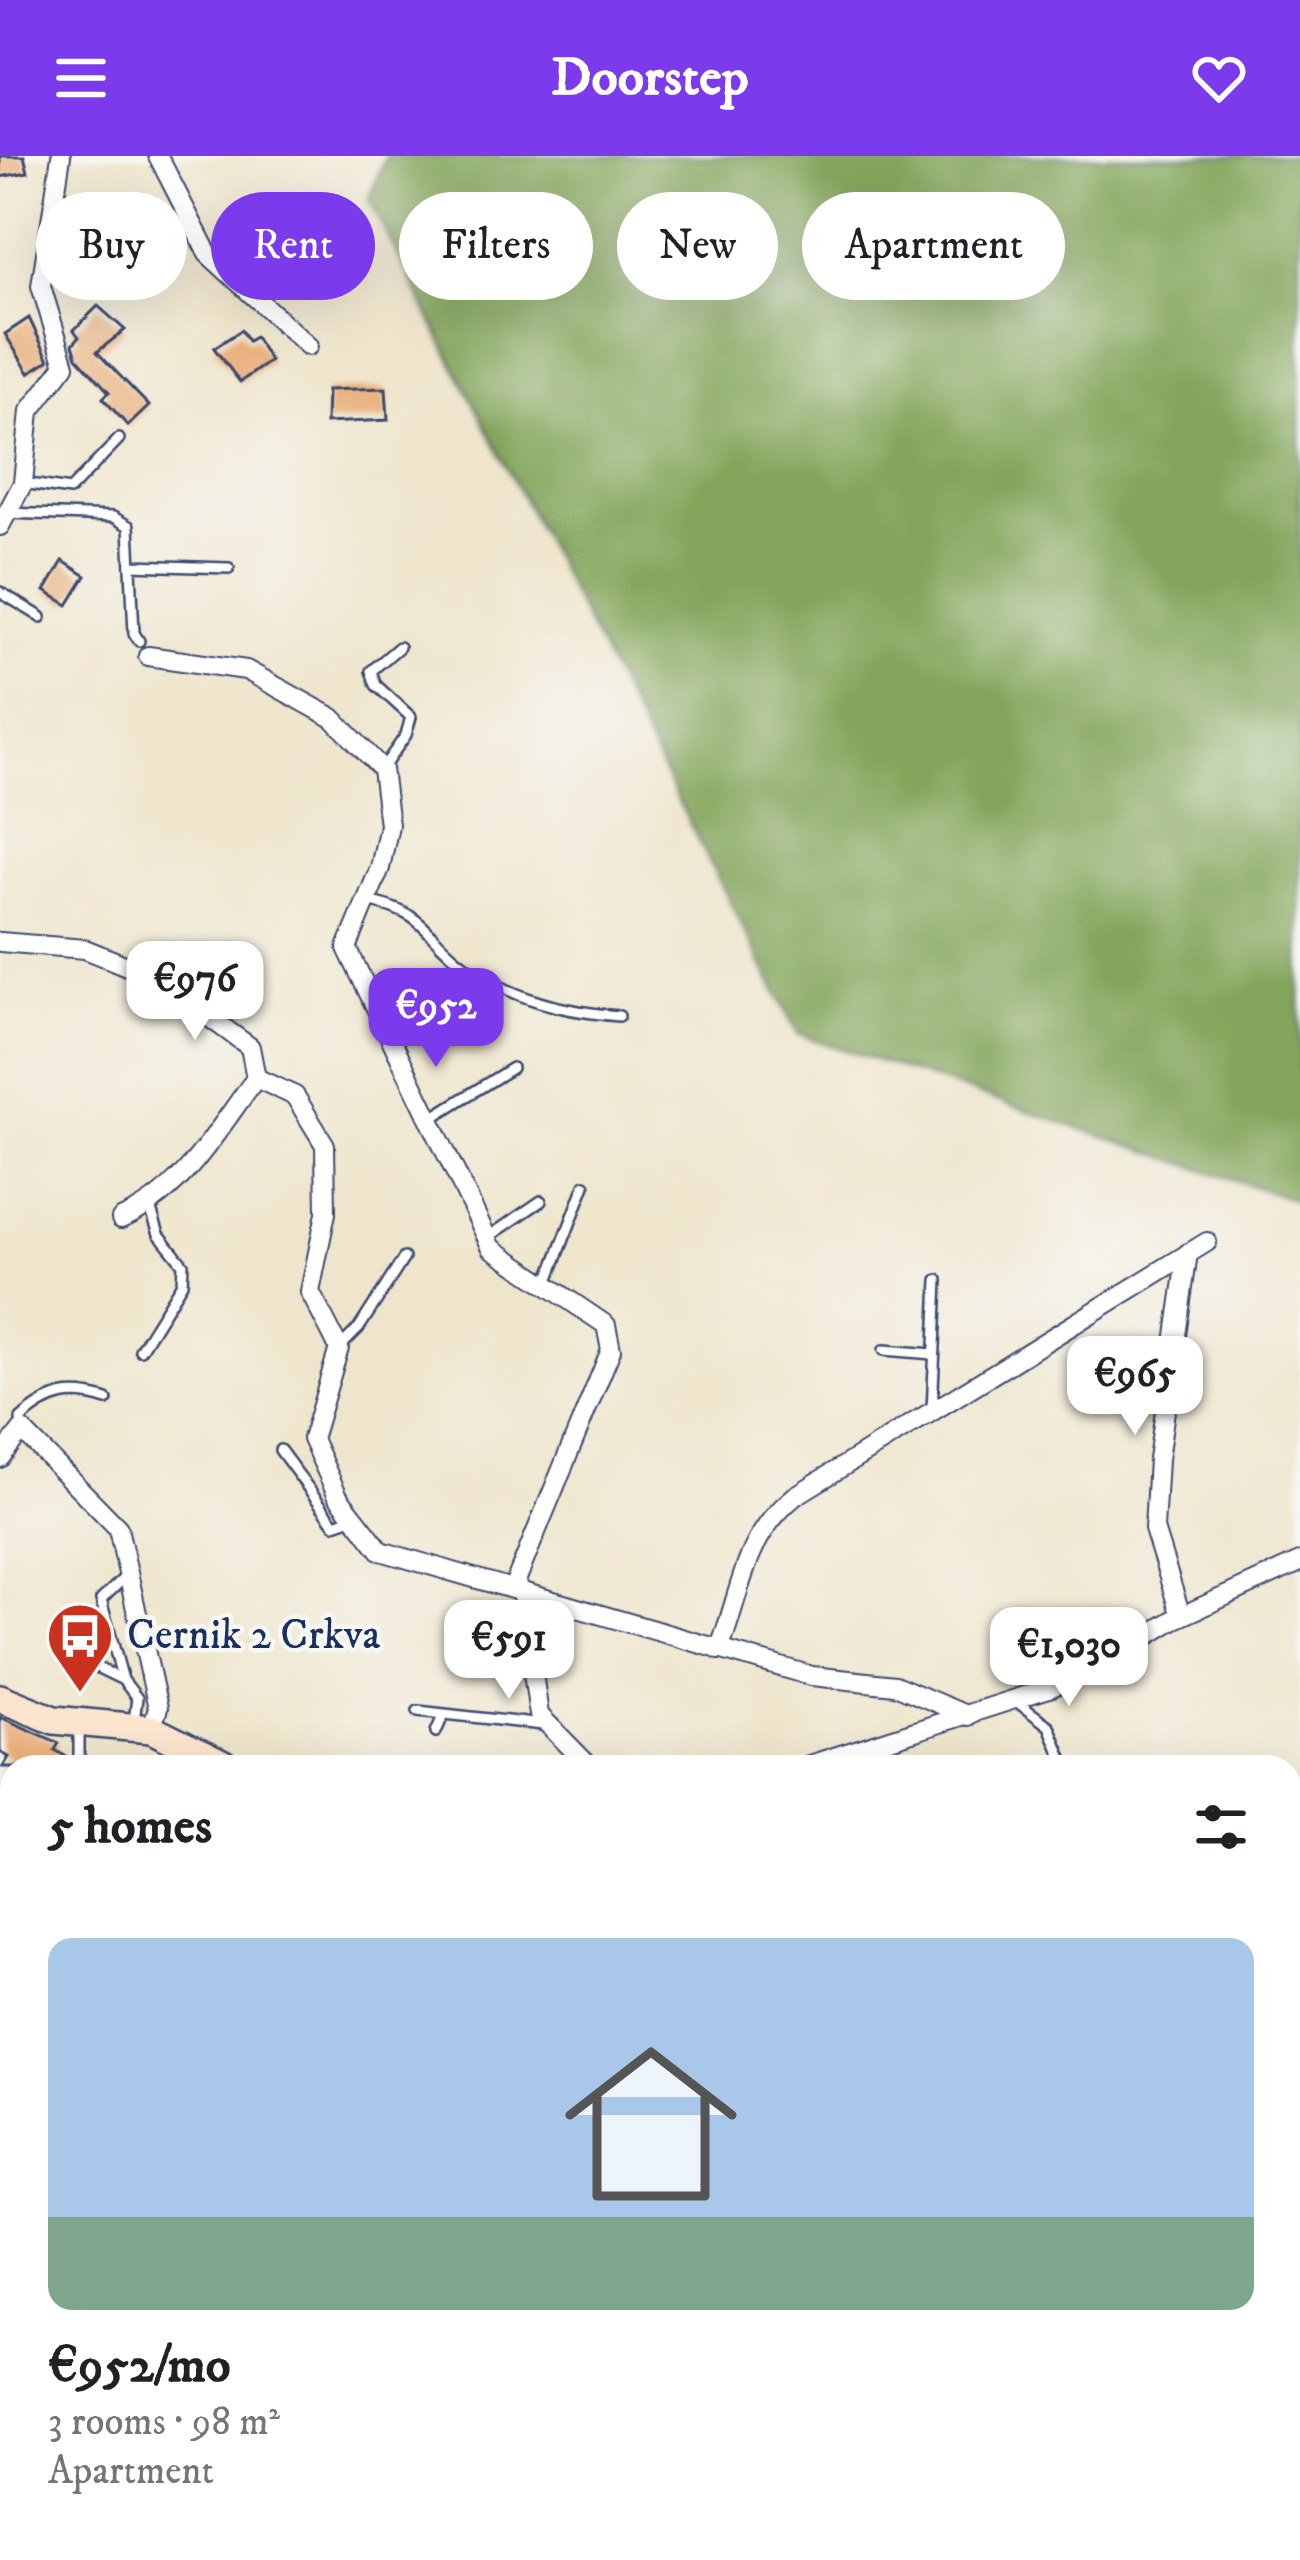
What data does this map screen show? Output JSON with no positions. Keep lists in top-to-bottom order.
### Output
{
  "places": {
    "bus stop": ["Cernik 2 Crkva"]
  },
  "page": {
    "header": "Doorstep",
    "chip": [
      "Buy",
      "Rent",
      "Filters",
      "New",
      "Apartment"
    ],
    "price": [
      "€976",
      "€952",
      "€965",
      "€591",
      "€1,030"
    ],
    "heading": "5 homes",
    "list": [
      {
        "name": "€952/mo",
        "note": "3 rooms · 98 m² · Apartment"
      }
    ]
  }
}
